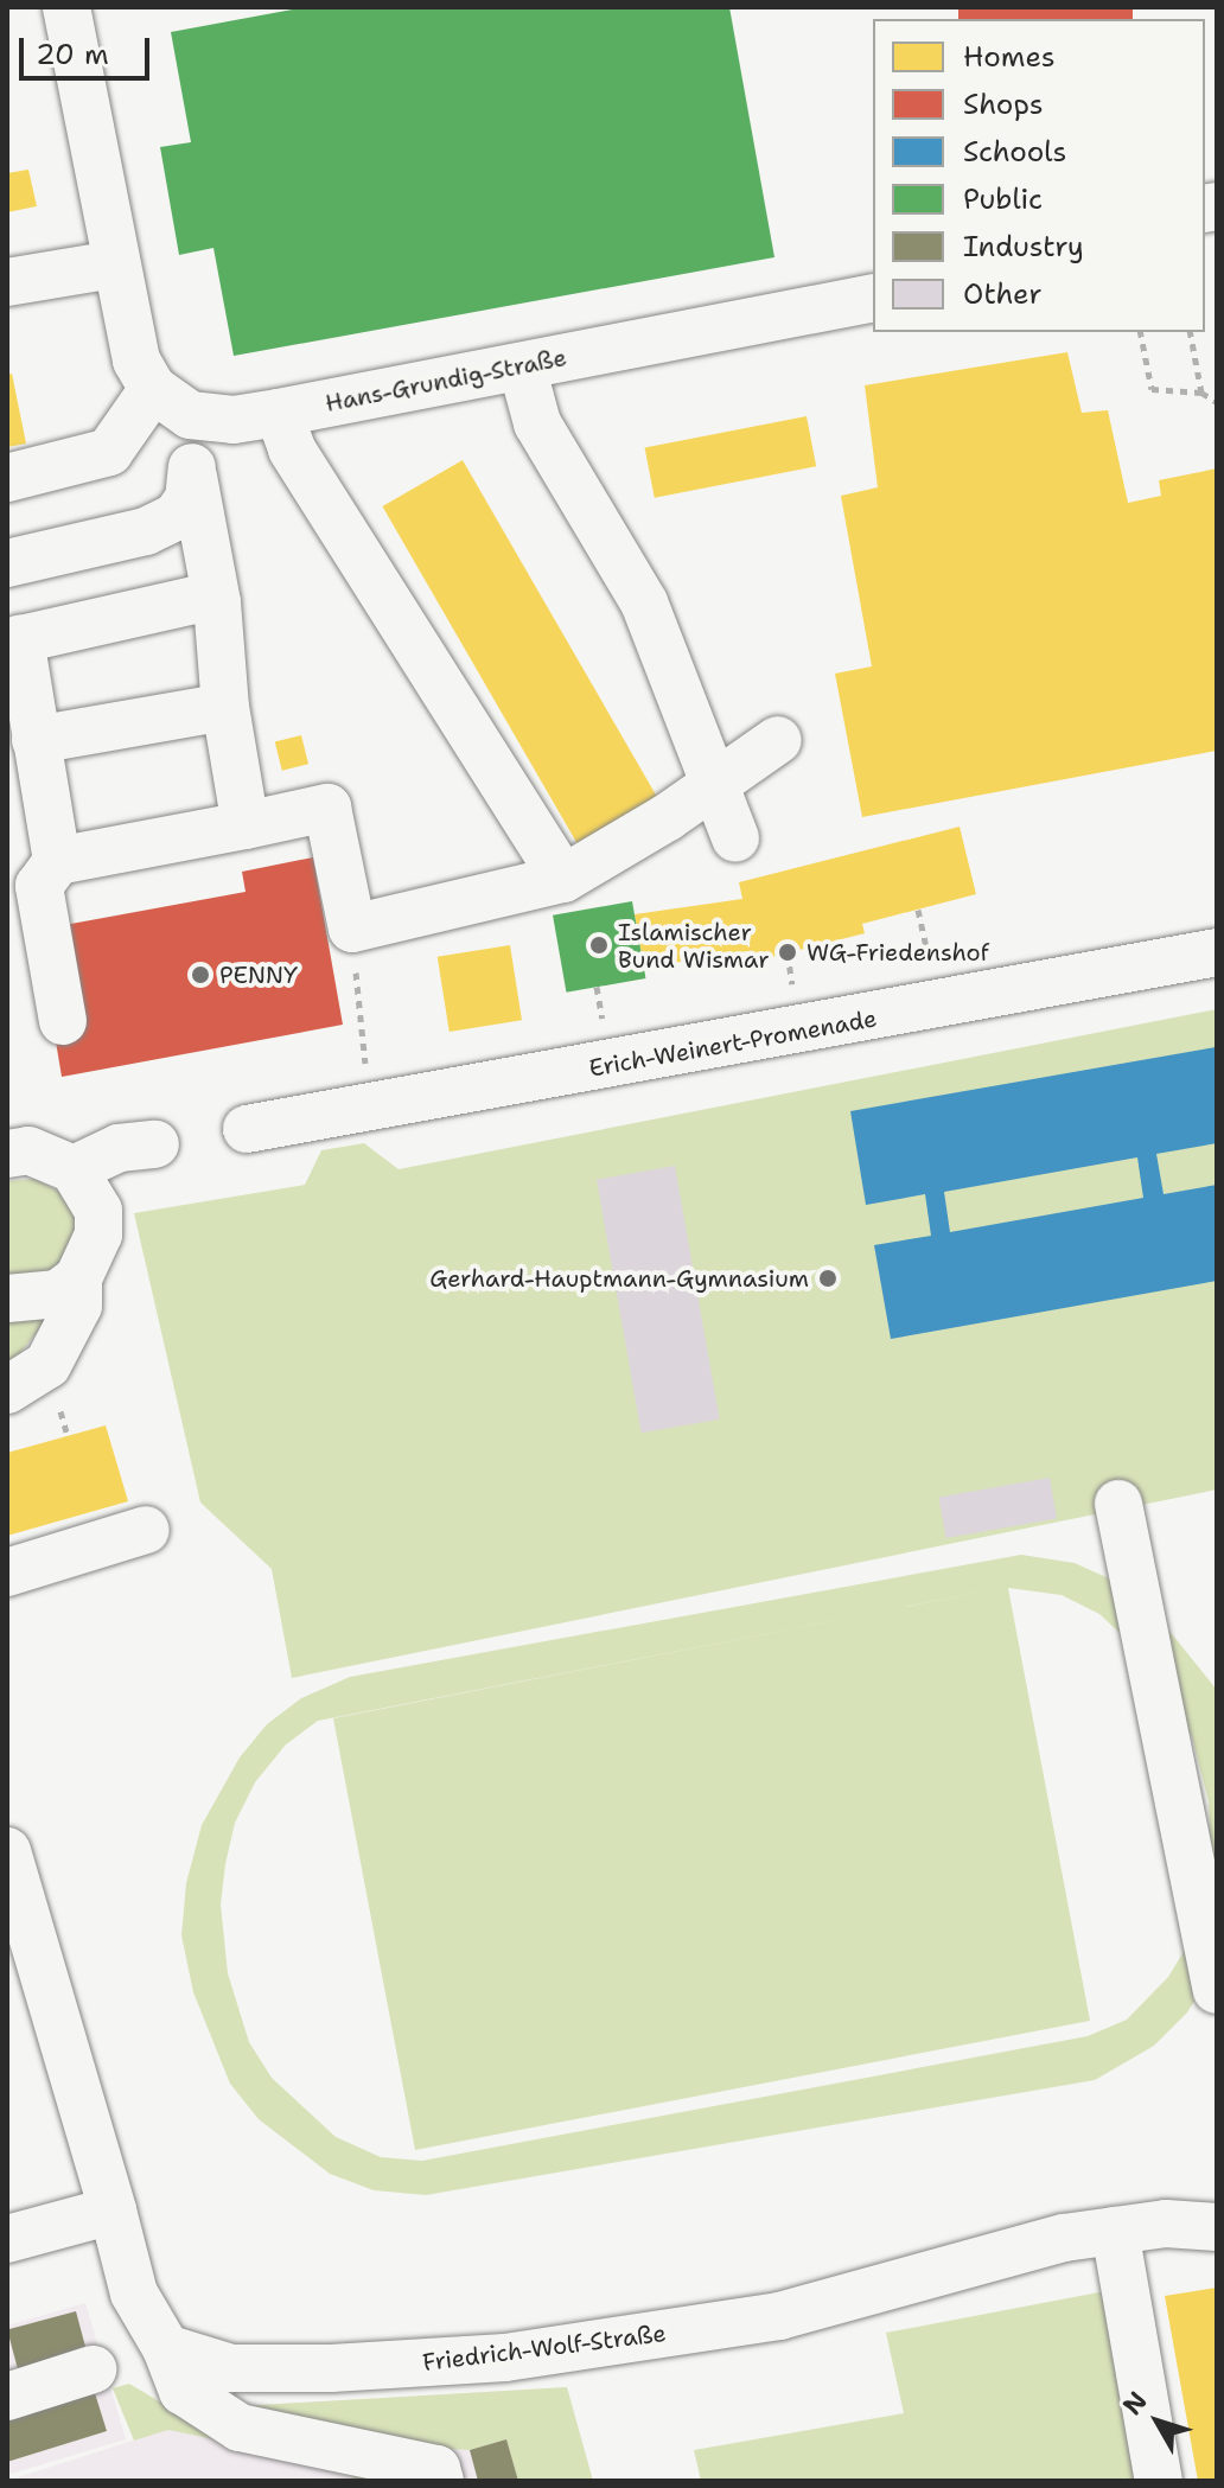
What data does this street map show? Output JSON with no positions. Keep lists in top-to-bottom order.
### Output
{
  "streets": {
    "street": ["Hans-Grundig-Straße", "Erich-Weinert-Promenade", "Friedrich-Wolf-Straße"]
  },
  "places": [
    "Islamischer Bund Wismar",
    "WG-Friedenshof",
    "PENNY",
    "Gerhard-Hauptmann-Gymnasium"
  ],
  "legend": [
    "Homes",
    "Shops",
    "Schools",
    "Public",
    "Industry",
    "Other"
  ],
  "scale_bar": "20 m",
  "north": "top left"
}
